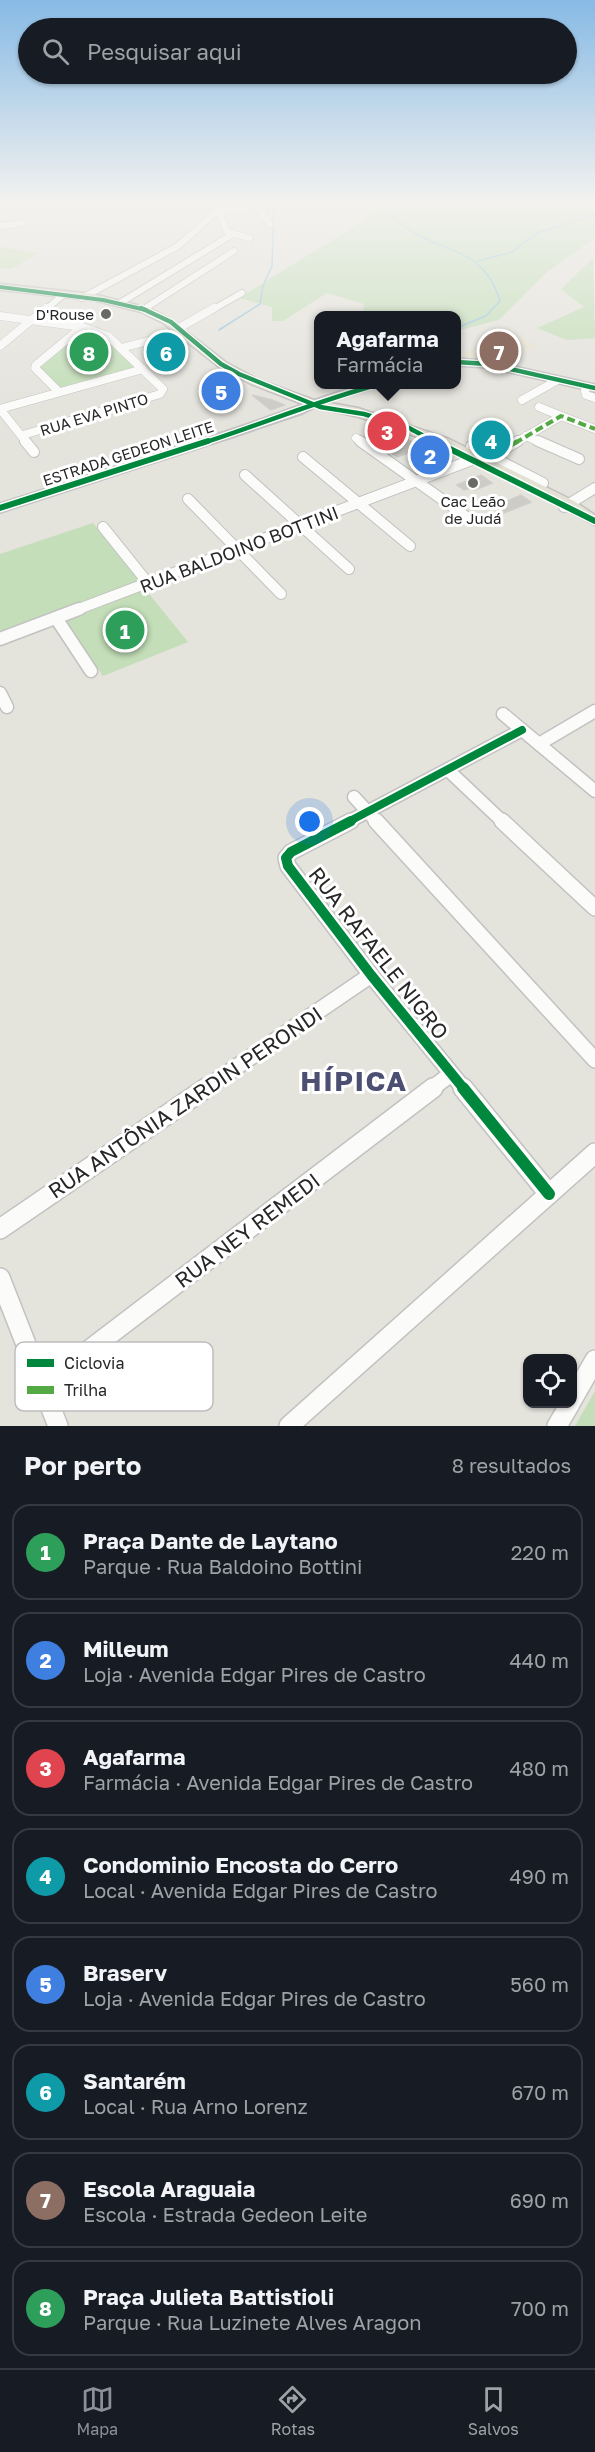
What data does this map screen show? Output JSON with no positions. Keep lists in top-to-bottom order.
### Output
{
  "streets": {
    "main road": ["ESTRADA GEDEON LEITE"],
    "street": [
      "RUA EVA PINTO",
      "RUA BALDOINO BOTTINI",
      "RUA RAFAELE NIGRO",
      "RUA ANTÔNIA ZARDIN PERONDI",
      "RUA NEY REMEDI"
    ]
  },
  "crossings": [
    ["RUA RAFAELE NIGRO", "RUA ANTÔNIA ZARDIN PERONDI"],
    ["RUA RAFAELE NIGRO", "RUA NEY REMEDI"]
  ],
  "districts": ["HÍPICA"],
  "places": ["D'Rouse", "Cac Leão de Judá"],
  "legend": ["Ciclovia", "Trilha"],
  "page": {
    "search": "Pesquisar aqui",
    "popup": ["Agafarma", "Farmácia"],
    "pins": [
      "7",
      "6",
      "8",
      "5",
      "3",
      "4",
      "2",
      "1"
    ],
    "heading": ["Por perto", "8 resultados"],
    "list": [
      {
        "mark": "1",
        "name": "Praça Dante de Laytano",
        "note": "Parque · Rua Baldoino Bottini",
        "value": "220 m"
      },
      {
        "mark": "2",
        "name": "Milleum",
        "note": "Loja · Avenida Edgar Pires de Castro",
        "value": "440 m"
      },
      {
        "mark": "3",
        "name": "Agafarma",
        "note": "Farmácia · Avenida Edgar Pires de Castro",
        "value": "480 m"
      },
      {
        "mark": "4",
        "name": "Condominio Encosta do Cerro",
        "note": "Local · Avenida Edgar Pires de Castro",
        "value": "490 m"
      },
      {
        "mark": "5",
        "name": "Braserv",
        "note": "Loja · Avenida Edgar Pires de Castro",
        "value": "560 m"
      },
      {
        "mark": "6",
        "name": "Santarém",
        "note": "Local · Rua Arno Lorenz",
        "value": "670 m"
      },
      {
        "mark": "7",
        "name": "Escola Araguaia",
        "note": "Escola · Estrada Gedeon Leite",
        "value": "690 m"
      },
      {
        "mark": "8",
        "name": "Praça Julieta Battistioli",
        "note": "Parque · Rua Luzinete Alves Aragon",
        "value": "700 m"
      }
    ],
    "nav": ["Mapa", "Rotas", "Salvos"]
  }
}
